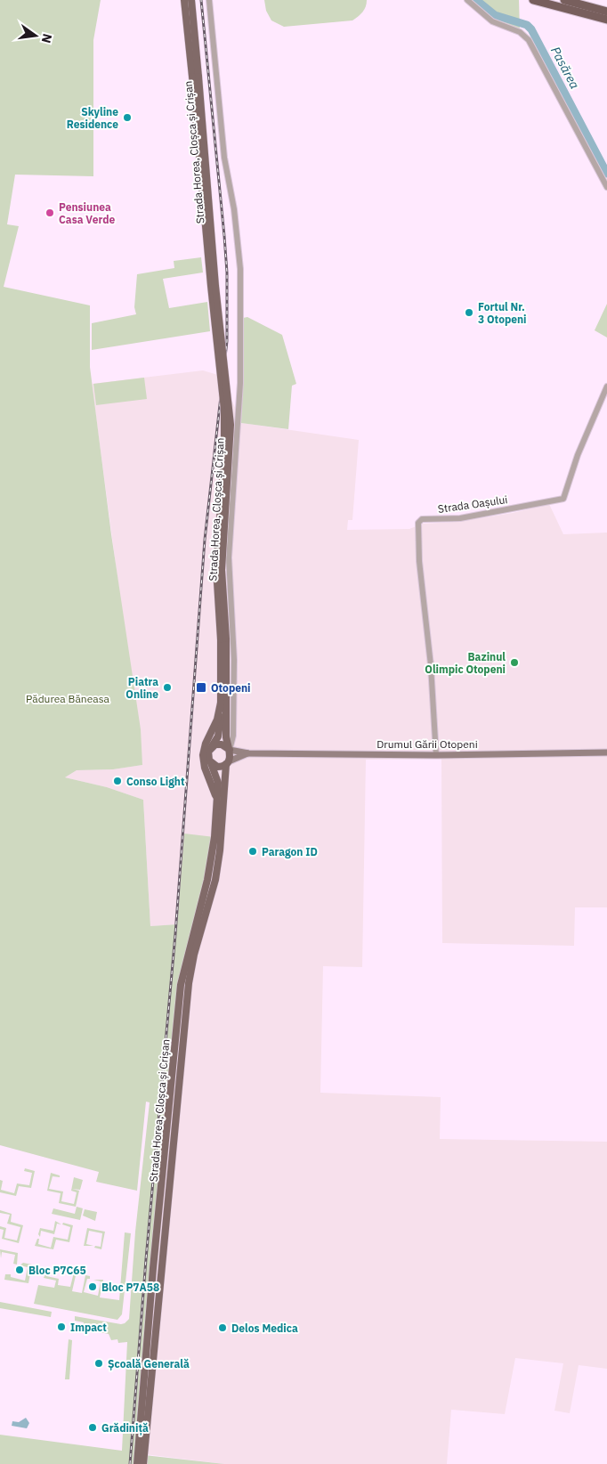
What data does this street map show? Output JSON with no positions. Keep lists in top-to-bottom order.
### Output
{
  "streets": {
    "main road": ["Strada Horea, Cloșca și Crișan", "Drumul Gării Otopeni"],
    "street": ["Strada Oașului"]
  },
  "crossings": [
    ["Strada Horea, Cloșca și Crișan", "Drumul Gării Otopeni"],
    ["Strada Oașului", "Drumul Gării Otopeni"]
  ],
  "water": ["Pasărea"],
  "parks": ["Pădurea Băneasa"],
  "places": {
    "other": [
      "Skyline Residence",
      "Pensiunea Casa Verde",
      "Fortul Nr. 3 Otopeni",
      "Bazinul Olimpic Otopeni",
      "Piatra Online",
      "Conso Light",
      "Paragon ID",
      "Bloc P7C65",
      "Bloc P7A58",
      "Impact",
      "Delos Medica",
      "Școală Generală",
      "Grădiniță"
    ],
    "transit": ["Otopeni"]
  },
  "north": "right"
}
